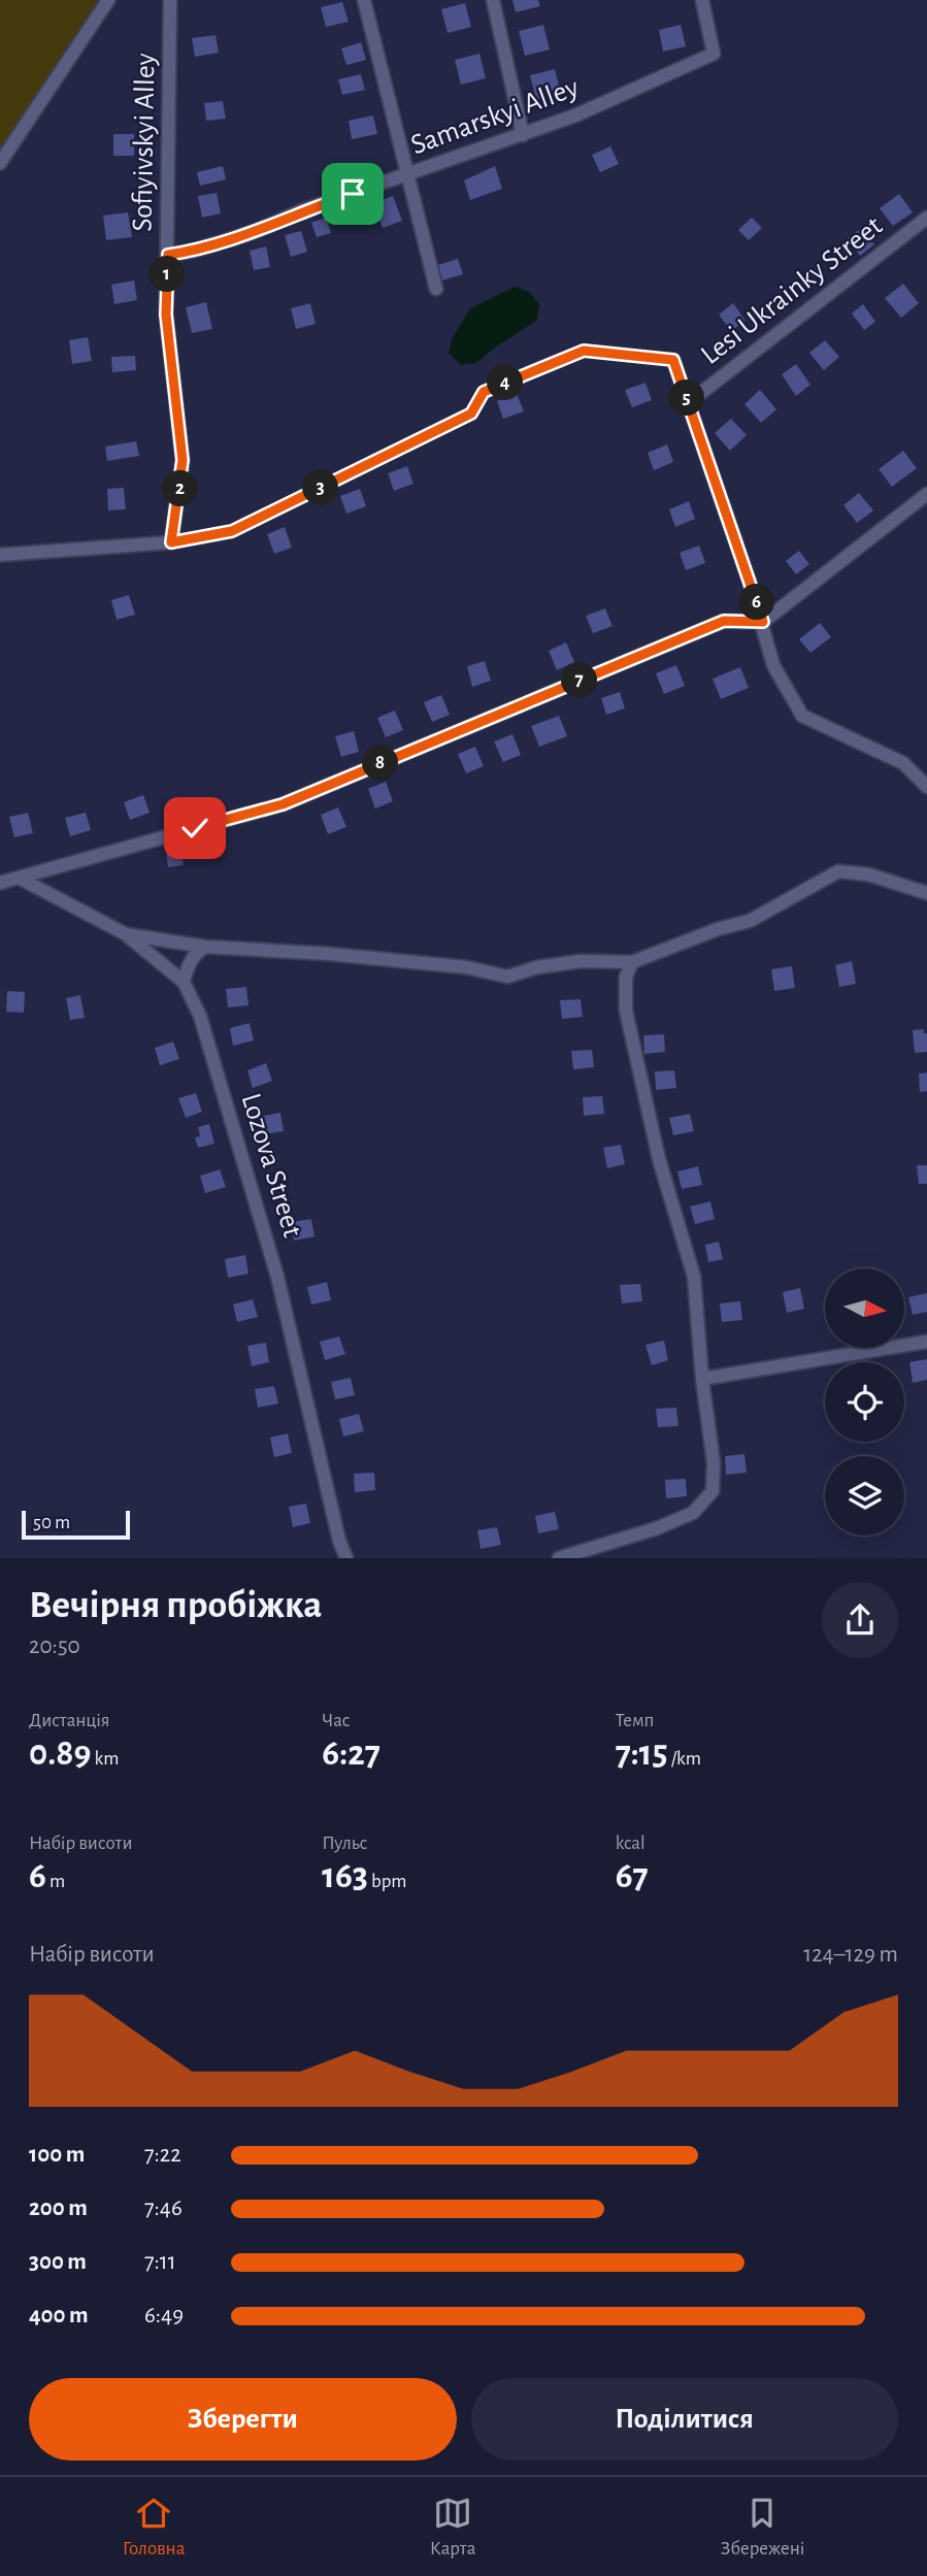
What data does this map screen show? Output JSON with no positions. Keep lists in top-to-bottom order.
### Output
{
  "streets": {
    "street": [
      "Samarskyi Alley",
      "Sofiyivskyi Alley",
      "Lesi Ukrainky Street",
      "Lozova Street"
    ]
  },
  "crossings": [
    ["Samarskyi Alley", "Sofiyivskyi Alley"]
  ],
  "scale_bar": "50 m",
  "north": "right",
  "page": {
    "pins": [
      "1",
      "4",
      "5",
      "3",
      "2",
      "6",
      "7",
      "8"
    ],
    "scale": "50 m",
    "heading": ["Вечірня пробіжка", "20:50"],
    "stats": [
      ["Дистанція", "0.89 km"],
      ["Час", "6:27"],
      ["Темп", "7:15 /km"],
      ["Набір висоти", "6 m"],
      ["Пульс", "163 bpm"],
      ["kcal", "67"]
    ],
    "chart": ["Набір висоти", "124–129 m"],
    "list": [
      {
        "name": "100 m",
        "note": "7:22"
      },
      {
        "name": "200 m",
        "note": "7:46"
      },
      {
        "name": "300 m",
        "note": "7:11"
      },
      {
        "name": "400 m",
        "note": "6:49"
      }
    ],
    "buttons": ["Зберегти", "Поділитися"],
    "tabs": ["Головна", "Карта", "Збережені"]
  }
}
